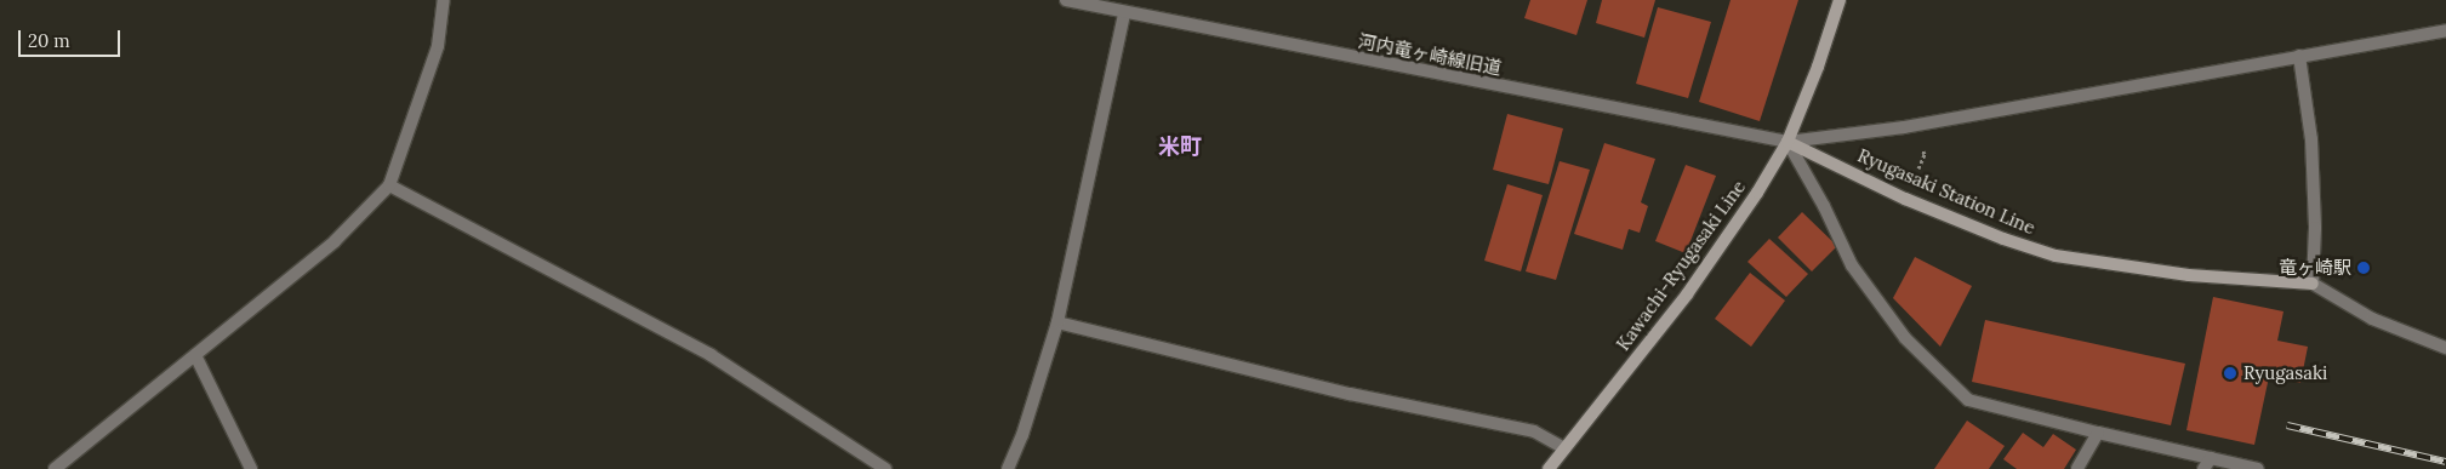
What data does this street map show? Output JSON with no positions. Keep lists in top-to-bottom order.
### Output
{
  "streets": {
    "main road": ["Ryugasaki Station Line", "Kawachi-Ryugasaki Line"],
    "street": ["河内竜ヶ崎線旧道"]
  },
  "crossings": [
    ["河内竜ヶ崎線旧道", "Ryugasaki Station Line"],
    ["河内竜ヶ崎線旧道", "Kawachi-Ryugasaki Line"],
    ["Ryugasaki Station Line", "Kawachi-Ryugasaki Line"]
  ],
  "districts": ["米町"],
  "places": ["竜ヶ崎駅", "Ryugasaki"],
  "scale_bar": "20 m"
}
